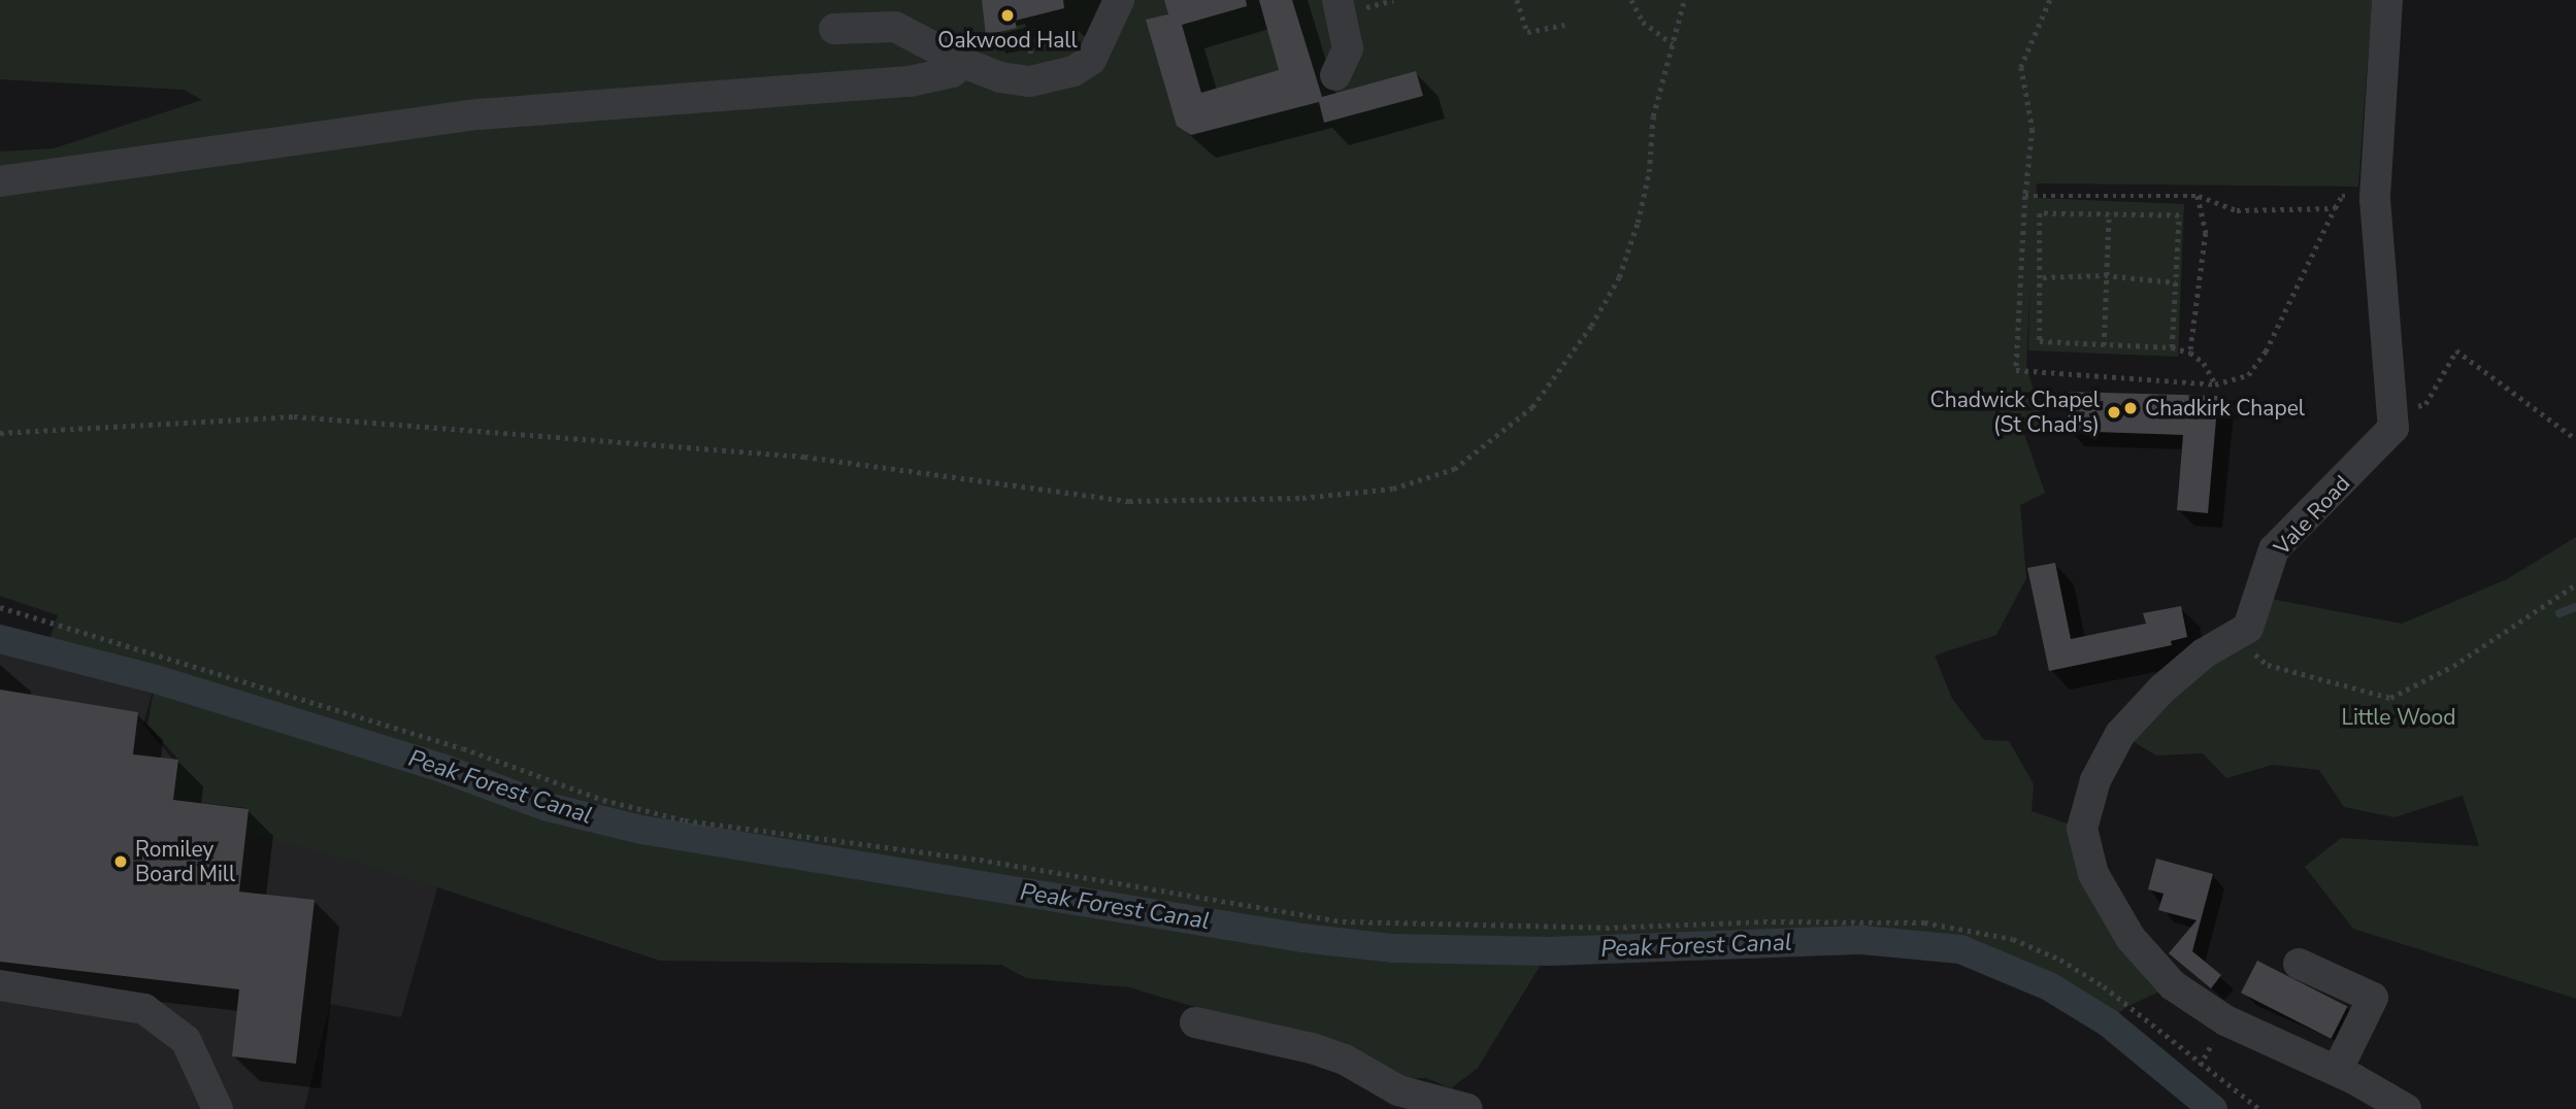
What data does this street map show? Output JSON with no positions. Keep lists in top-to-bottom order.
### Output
{
  "streets": {
    "street": ["Vale Road"]
  },
  "water": ["Peak Forest Canal"],
  "parks": ["Little Wood"],
  "places": [
    "Oakwood Hall",
    "Chadkirk Chapel",
    "Chadwick Chapel (St Chad's)",
    "Romiley Board Mill"
  ]
}
